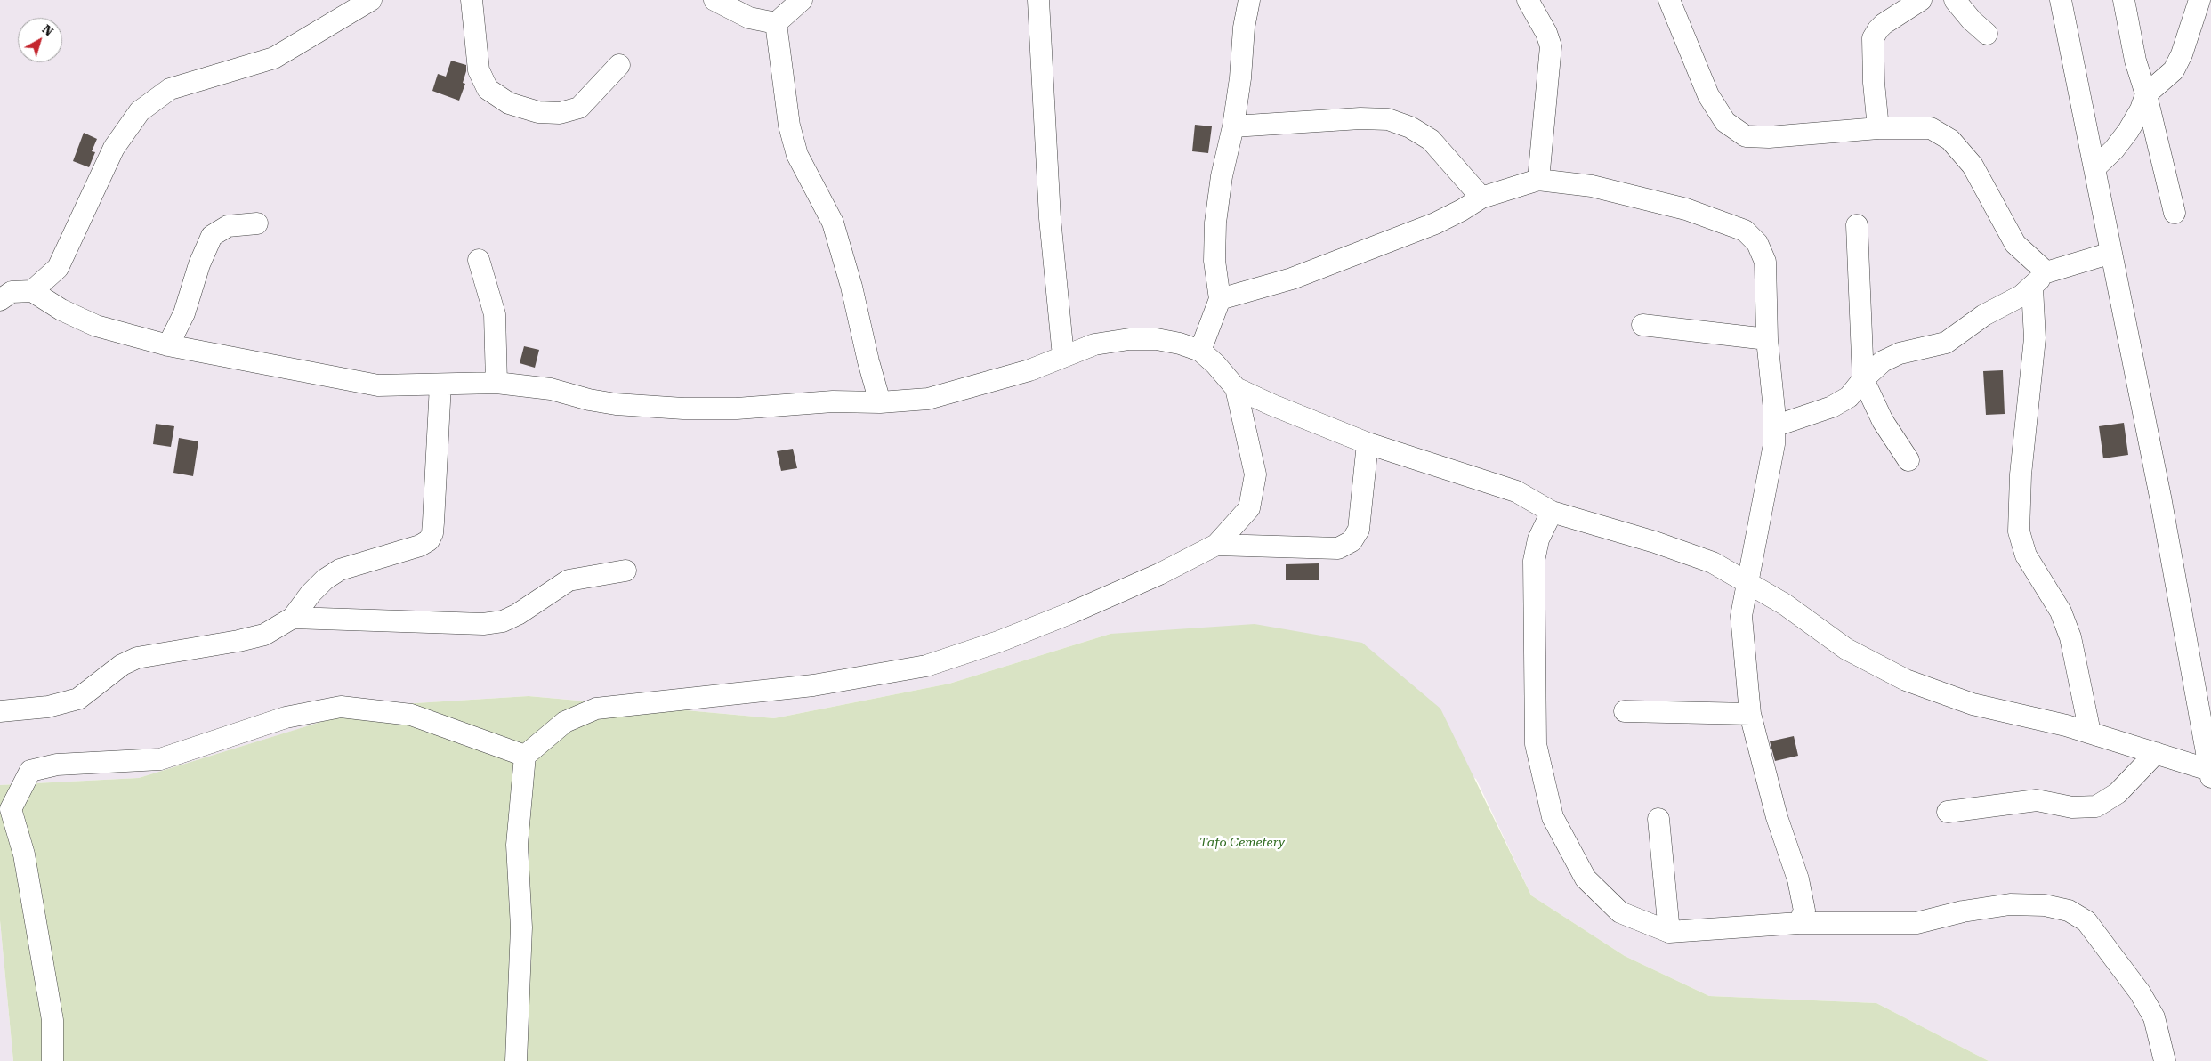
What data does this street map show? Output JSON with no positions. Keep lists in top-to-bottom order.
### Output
{
  "parks": ["Tafo Cemetery"],
  "north": "top right"
}
